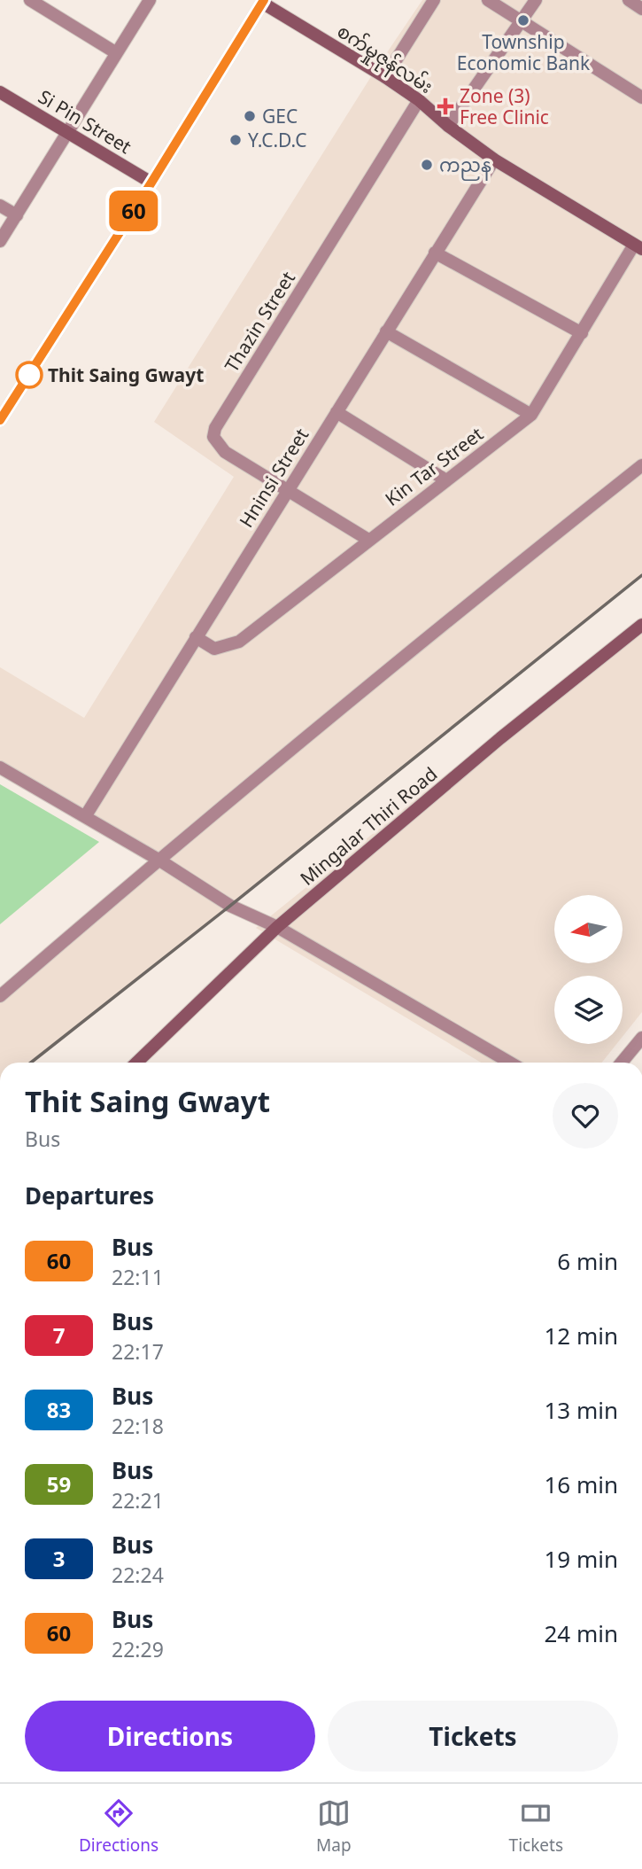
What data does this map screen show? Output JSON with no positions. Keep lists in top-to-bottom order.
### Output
{
  "streets": {
    "street": [
      "စက်မှုဇုန်လမ်း",
      "Si Pin Street",
      "Thazin Street",
      "Kin Tar Street",
      "Hninsi Street",
      "Mingalar Thiri Road"
    ]
  },
  "crossings": [
    ["စက်မှုဇုန်လမ်း", "Thazin Street"],
    ["စက်မှုဇုန်လမ်း", "Kin Tar Street"],
    ["စက်မှုဇုန်လမ်း", "Hninsi Street"],
    ["Thazin Street", "Kin Tar Street"],
    ["Thazin Street", "Hninsi Street"],
    ["Kin Tar Street", "Hninsi Street"]
  ],
  "places": {
    "other": [
      "Township Economic Bank",
      "GEC",
      "Y.C.D.C",
      "ကညန",
      "Thit Saing Gwayt"
    ],
    "health": ["Zone (3) Free Clinic"]
  },
  "lines": ["bus line 60"],
  "north": "left",
  "page": {
    "on_map": "60",
    "heading": [
      ["Thit Saing Gwayt", "Bus"],
      "Departures"
    ],
    "list": [
      {
        "mark": "60",
        "name": "Bus",
        "note": "22:11",
        "value": "6 min"
      },
      {
        "mark": "7",
        "name": "Bus",
        "note": "22:17",
        "value": "12 min"
      },
      {
        "mark": "83",
        "name": "Bus",
        "note": "22:18",
        "value": "13 min"
      },
      {
        "mark": "59",
        "name": "Bus",
        "note": "22:21",
        "value": "16 min"
      },
      {
        "mark": "3",
        "name": "Bus",
        "note": "22:24",
        "value": "19 min"
      },
      {
        "mark": "60",
        "name": "Bus",
        "note": "22:29",
        "value": "24 min"
      }
    ],
    "buttons": ["Directions", "Tickets"],
    "tabs": ["Directions", "Map", "Tickets"]
  }
}
